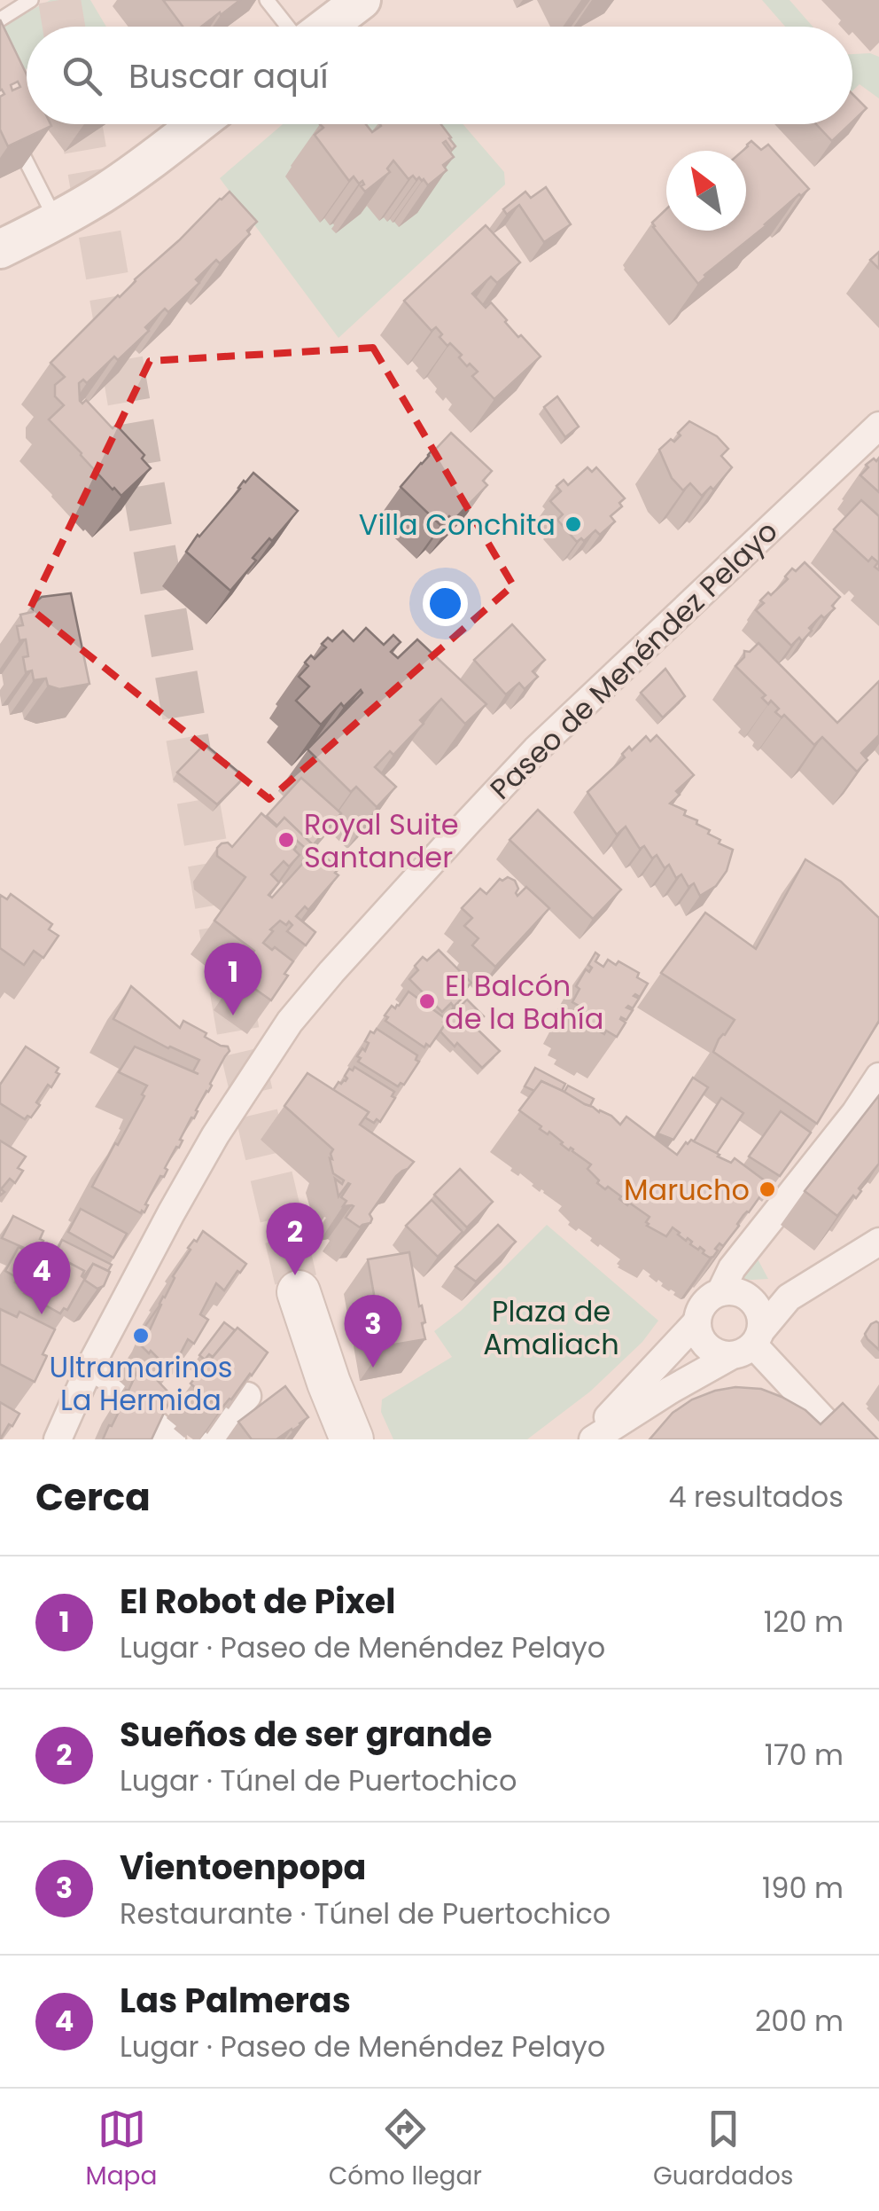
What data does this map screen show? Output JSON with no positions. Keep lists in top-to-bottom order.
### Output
{
  "streets": {
    "street": ["Paseo de Menéndez Pelayo"]
  },
  "parks": ["Plaza de Amaliach"],
  "places": [
    "Villa Conchita",
    "Royal Suite Santander",
    "El Balcón de la Bahía",
    "Marucho",
    "Ultramarinos La Hermida"
  ],
  "north": "top left",
  "page": {
    "search": "Buscar aquí",
    "pins": [
      "1",
      "2",
      "4",
      "3"
    ],
    "heading": ["Cerca", "4 resultados"],
    "list": [
      {
        "mark": "1",
        "name": "El Robot de Pixel",
        "note": "Lugar · Paseo de Menéndez Pelayo",
        "value": "120 m"
      },
      {
        "mark": "2",
        "name": "Sueños de ser grande",
        "note": "Lugar · Túnel de Puertochico",
        "value": "170 m"
      },
      {
        "mark": "3",
        "name": "Vientoenpopa",
        "note": "Restaurante · Túnel de Puertochico",
        "value": "190 m"
      },
      {
        "mark": "4",
        "name": "Las Palmeras",
        "note": "Lugar · Paseo de Menéndez Pelayo",
        "value": "200 m"
      }
    ],
    "nav": ["Mapa", "Cómo llegar", "Guardados"]
  }
}
